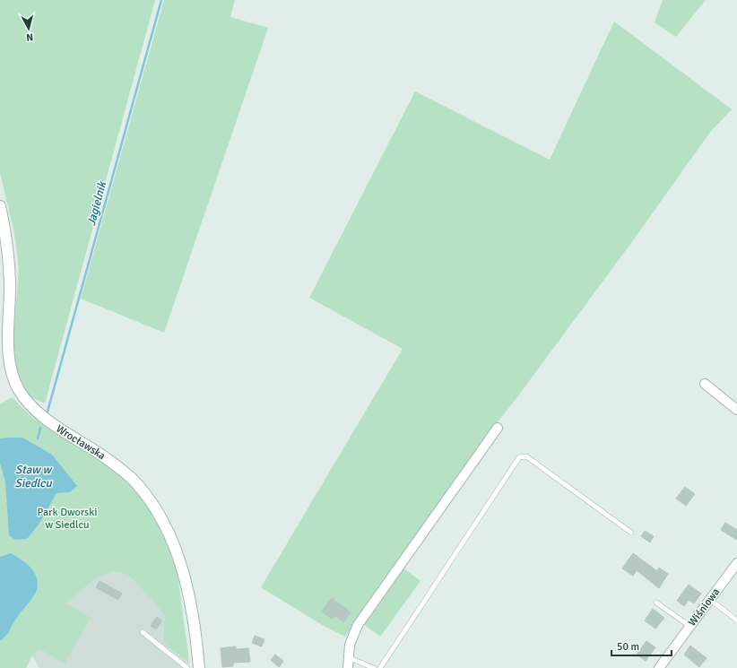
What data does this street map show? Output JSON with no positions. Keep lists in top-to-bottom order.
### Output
{
  "streets": {
    "street": ["Wrocławska", "Wiśniowa"]
  },
  "water": ["Jagielnik", "Staw w Siedlcu"],
  "parks": ["Park Dworski w Siedlcu"],
  "scale_bar": "50 m",
  "north": "bottom"
}
